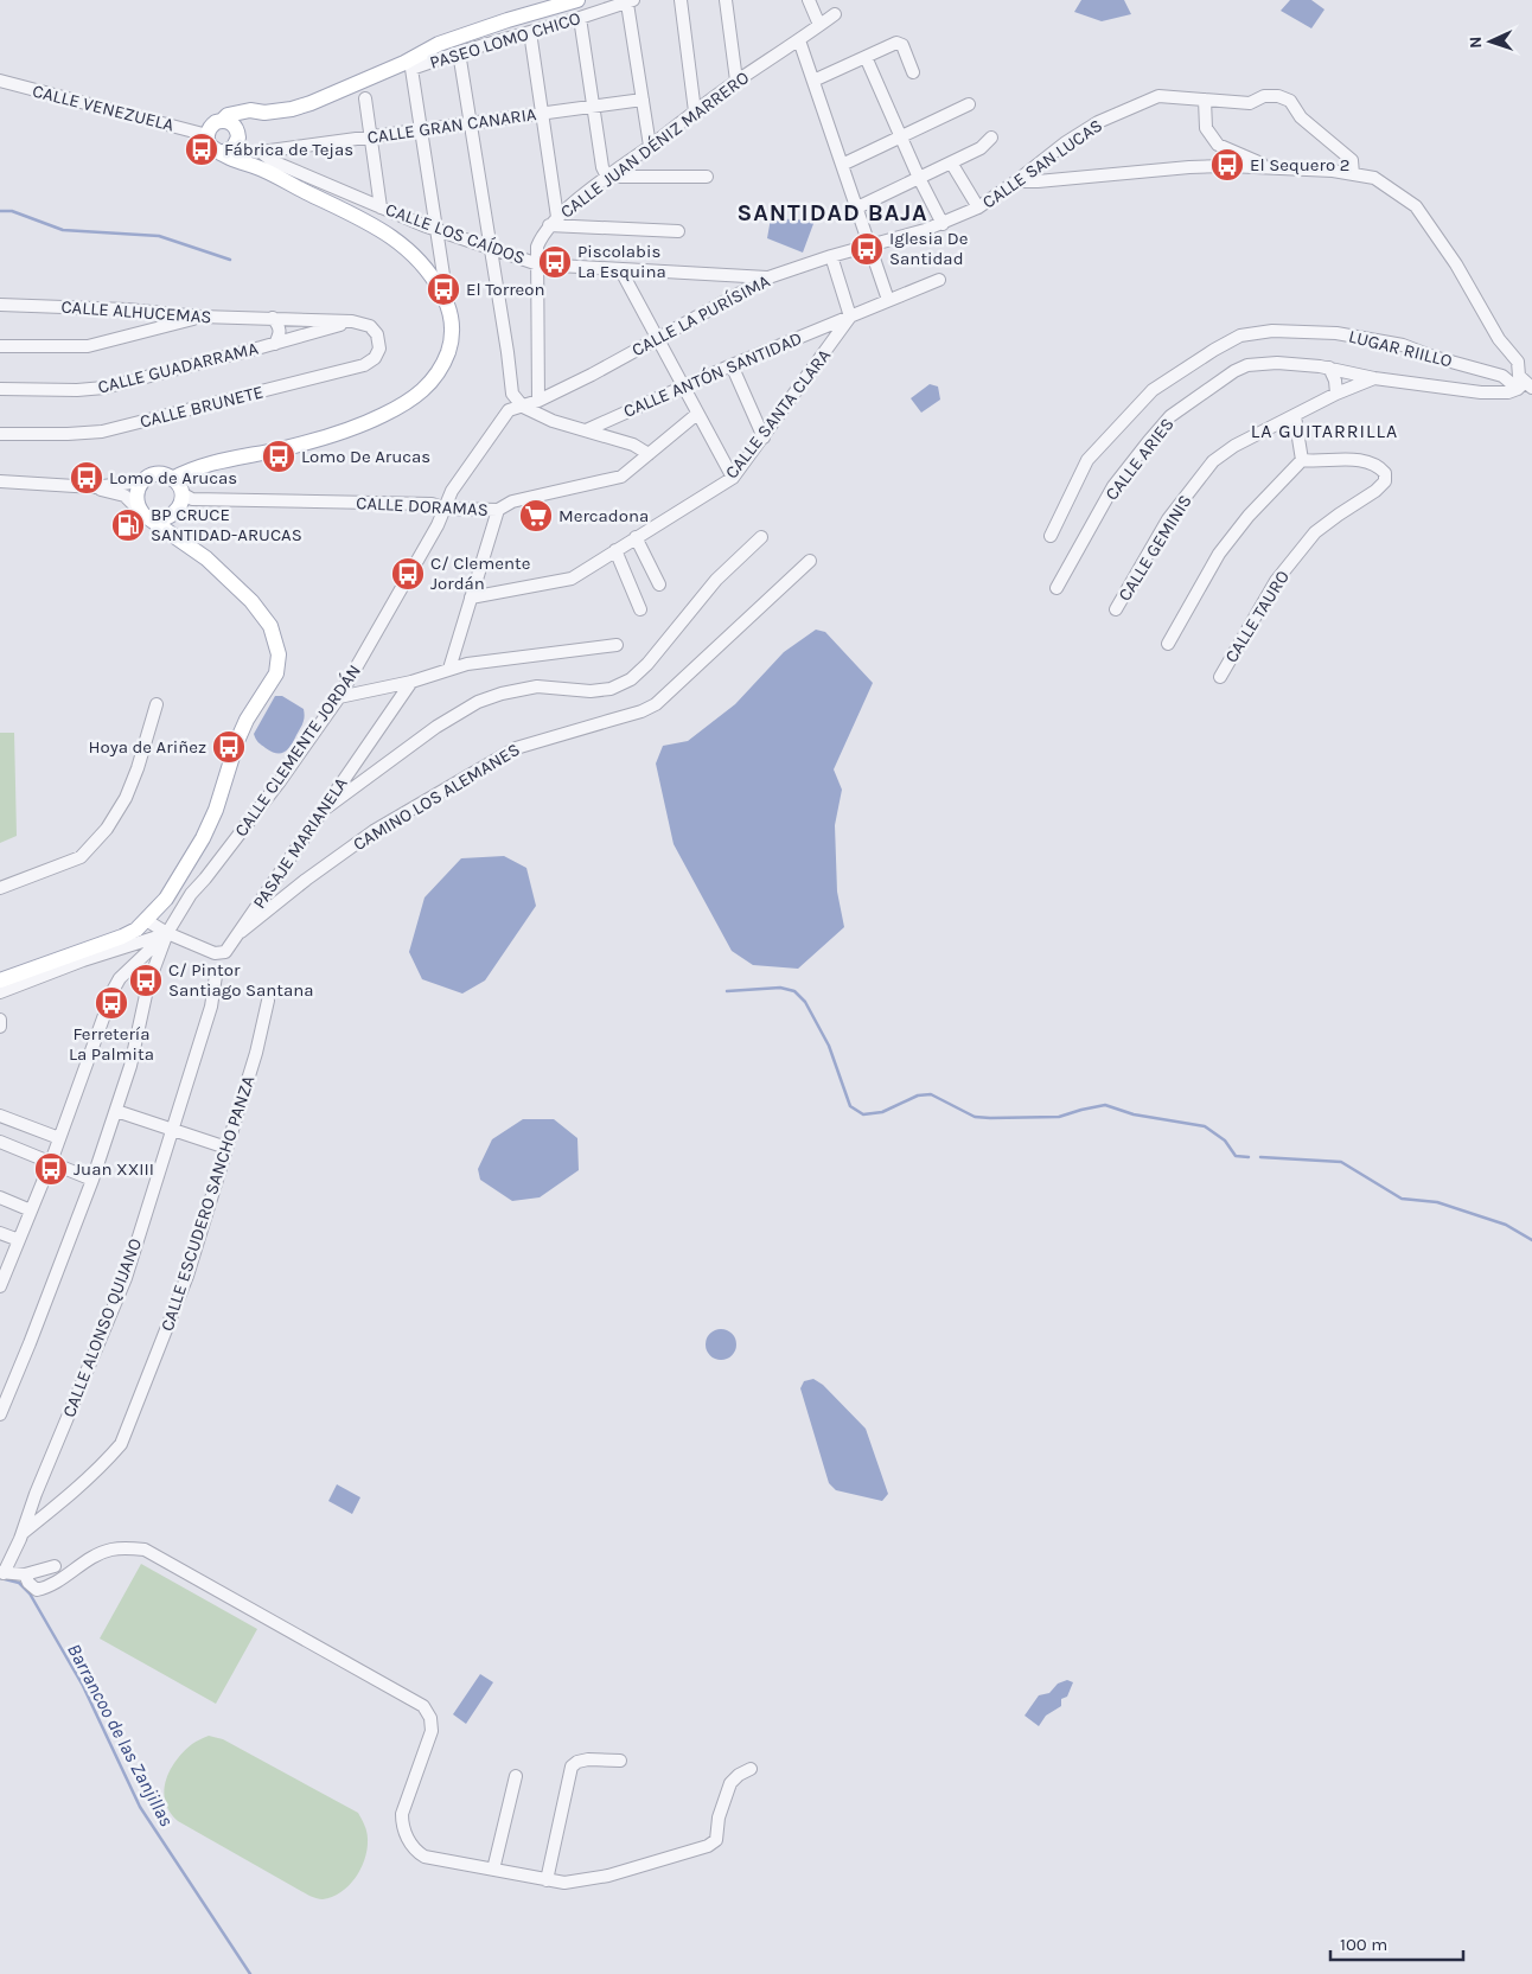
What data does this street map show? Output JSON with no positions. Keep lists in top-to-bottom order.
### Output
{
  "streets": {
    "street": [
      "PASEO LOMO CHICO",
      "CALLE VENEZUELA",
      "CALLE GRAN CANARIA",
      "CALLE JUAN DÉNIZ MARRERO",
      "CALLE SAN LUCAS",
      "CALLE LOS CAÍDOS",
      "CALLE ALHUCEMAS",
      "CALLE LA PURÍSIMA",
      "LUGAR RIILLO",
      "CALLE GUADARRAMA",
      "CALLE ANTÓN SANTIDAD",
      "CALLE BRUNETE",
      "CALLE SANTA CLARA",
      "CALLE ARIES",
      "CALLE DORAMAS",
      "CALLE GEMINIS",
      "CALLE TAURO",
      "CALLE CLEMENTE JORDÁN",
      "CAMINO LOS ALEMANES",
      "PASAJE MARIANELA",
      "CALLE ESCUDERO SANCHO PANZA",
      "CALLE ALONSO QUIJANO"
    ]
  },
  "crossings": [
    ["PASEO LOMO CHICO", "CALLE GRAN CANARIA"],
    ["CALLE GRAN CANARIA", "CALLE LOS CAÍDOS"],
    ["CALLE JUAN DÉNIZ MARRERO", "CALLE LOS CAÍDOS"],
    ["CALLE JUAN DÉNIZ MARRERO", "CALLE LA PURÍSIMA"],
    ["CALLE SAN LUCAS", "CALLE LA PURÍSIMA"],
    ["CALLE LOS CAÍDOS", "CALLE LA PURÍSIMA"],
    ["CALLE ALHUCEMAS", "CALLE GUADARRAMA"],
    ["CALLE ALHUCEMAS", "CALLE BRUNETE"],
    ["LUGAR RIILLO", "CALLE ARIES"],
    ["CALLE ANTÓN SANTIDAD", "CALLE SANTA CLARA"],
    ["CALLE ARIES", "CALLE GEMINIS"],
    ["CALLE DORAMAS", "CALLE CLEMENTE JORDÁN"],
    ["CALLE CLEMENTE JORDÁN", "PASAJE MARIANELA"],
    ["CAMINO LOS ALEMANES", "PASAJE MARIANELA"],
    ["CALLE ESCUDERO SANCHO PANZA", "CALLE ALONSO QUIJANO"]
  ],
  "districts": ["SANTIDAD BAJA", "LA GUITARRILLA"],
  "water": ["Barrancoo de las Zanjillas"],
  "places": {
    "bus stop": [
      "Fábrica de Tejas",
      "El Sequero 2",
      "Iglesia De Santidad",
      "Piscolabis La Esquina",
      "El Torreon",
      "Lomo De Arucas",
      "Lomo de Arucas",
      "C/ Clemente Jordán",
      "Hoya de Ariñez",
      "C/ Pintor Santiago Santana",
      "Ferretería La Palmita",
      "Juan XXIII"
    ],
    "supermarket": ["Mercadona"],
    "fuel station": ["BP CRUCE SANTIDAD-ARUCAS"]
  },
  "scale_bar": "100 m",
  "north": "left"
}
